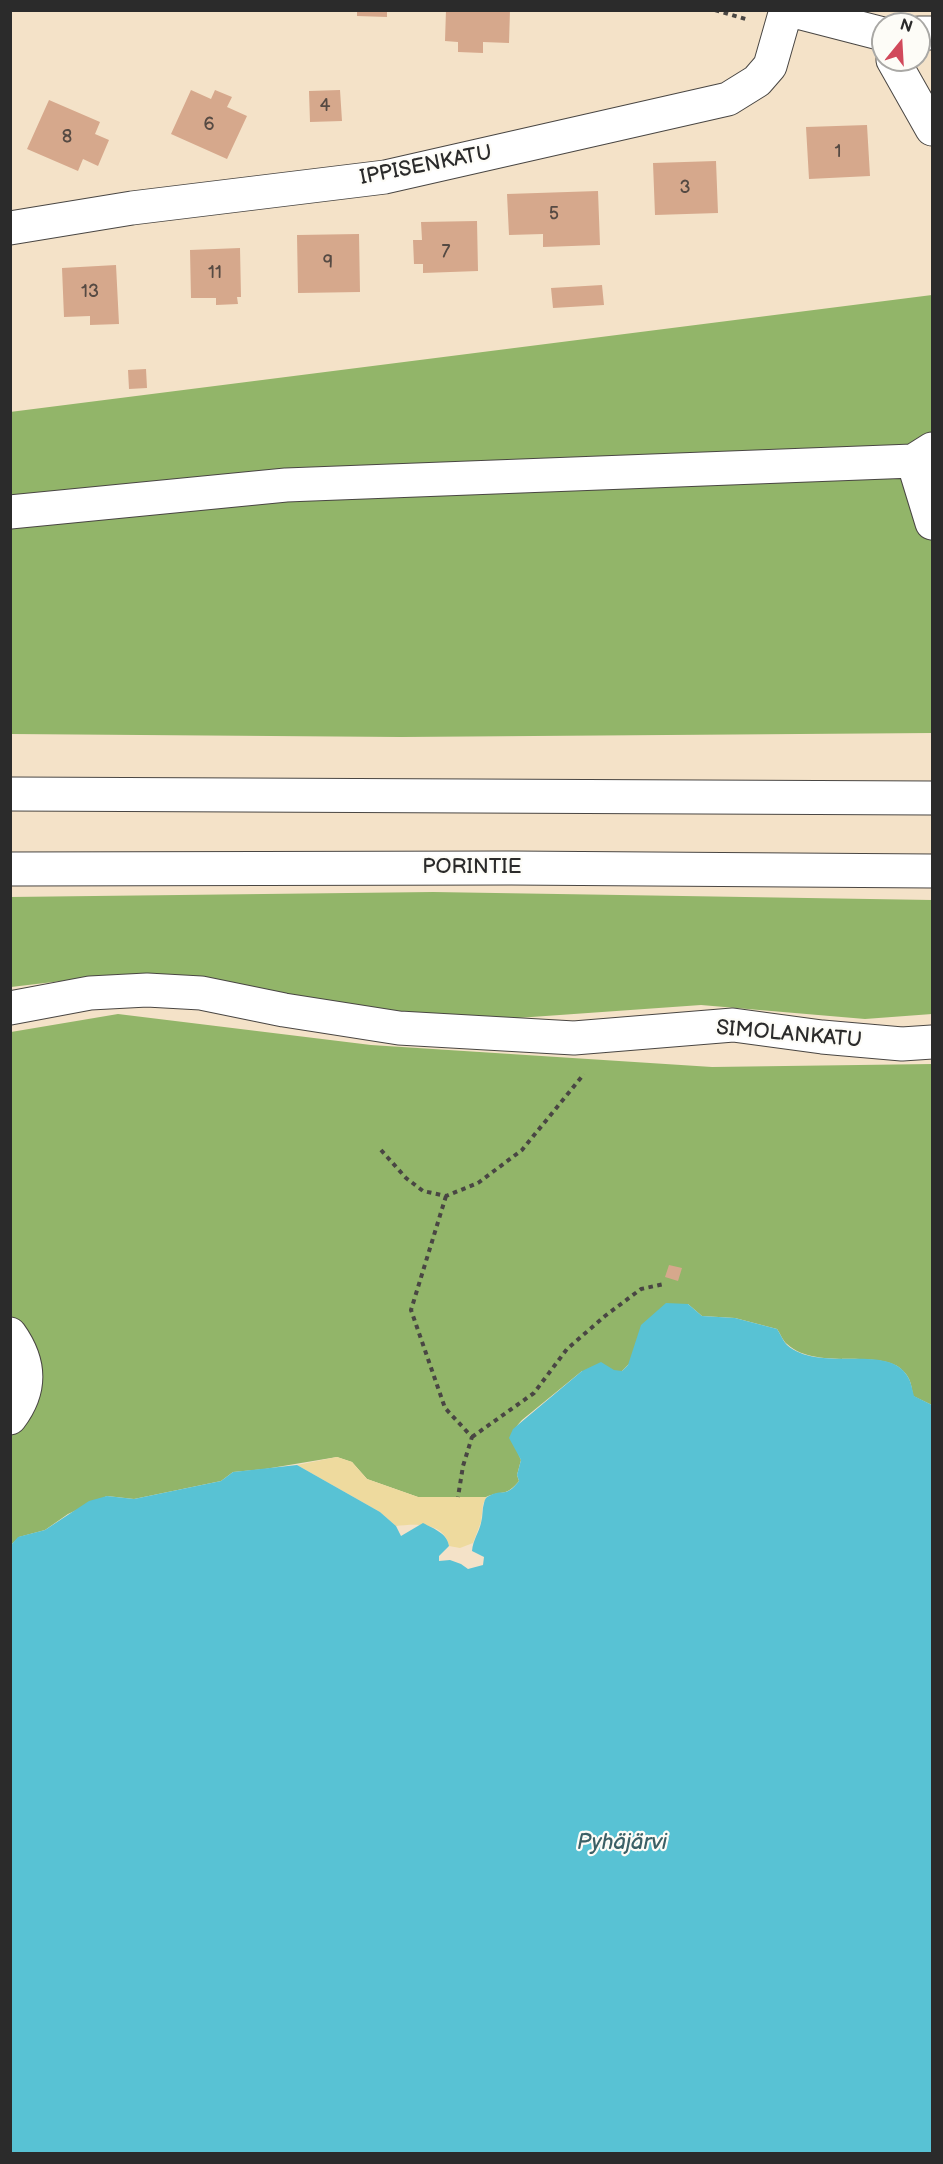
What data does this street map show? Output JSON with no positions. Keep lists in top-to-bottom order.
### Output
{
  "streets": {
    "main road": ["IPPISENKATU", "PORINTIE", "SIMOLANKATU"]
  },
  "water": ["Pyhäjärvi"],
  "house_numbers": [
    "4",
    "6",
    "8",
    "1",
    "3",
    "5",
    "7",
    "9",
    "11",
    "13"
  ],
  "north": "top"
}
